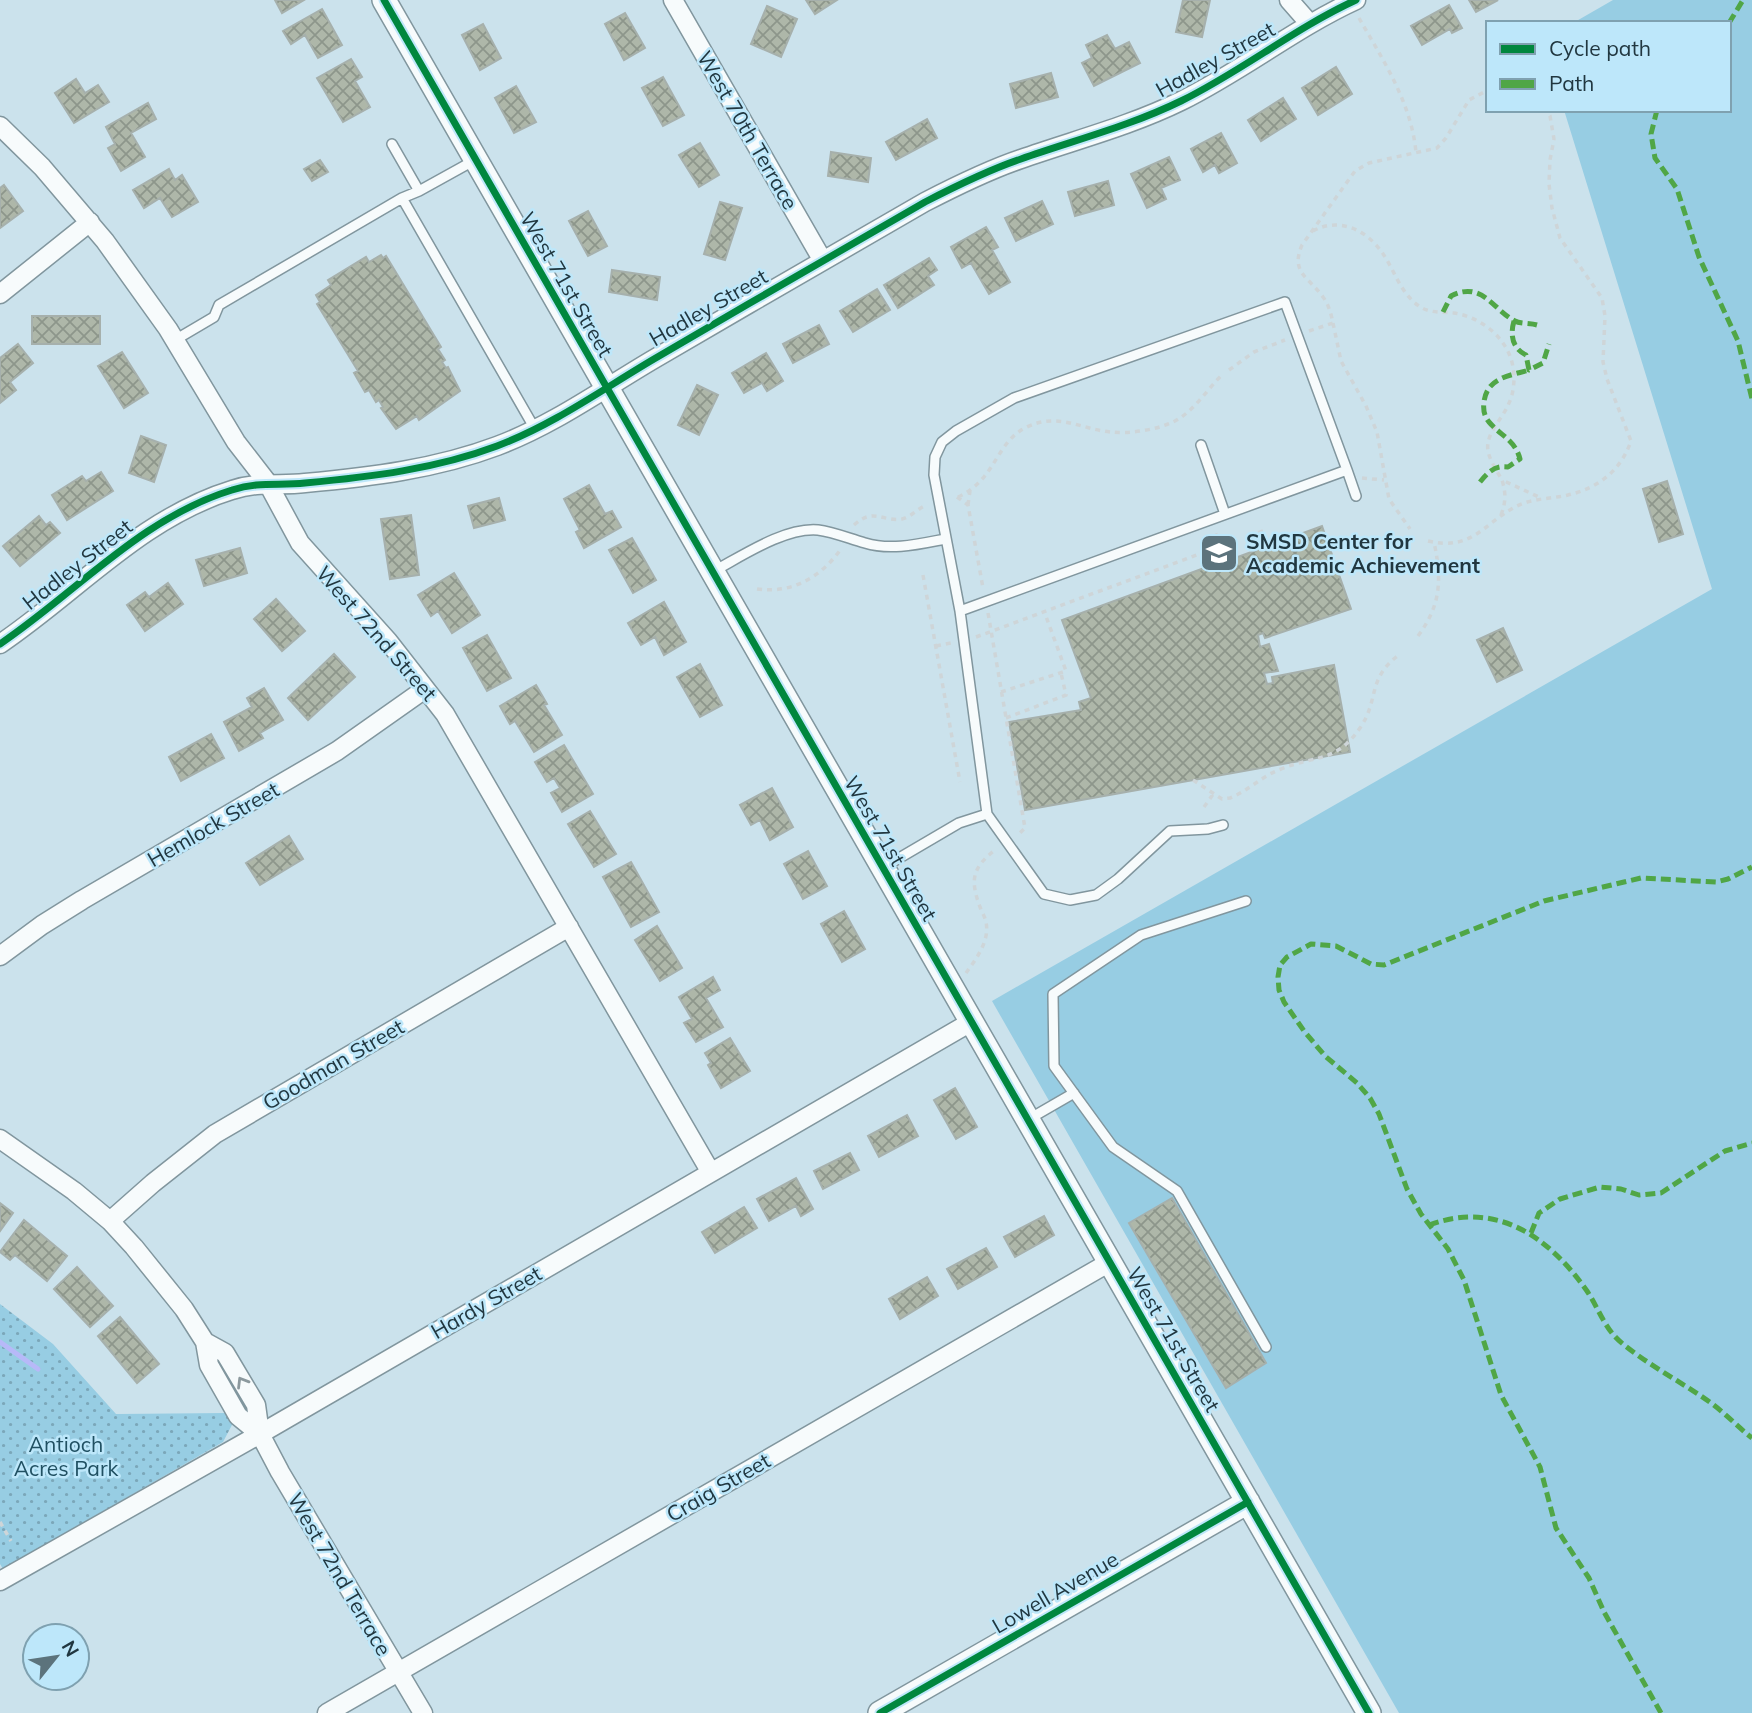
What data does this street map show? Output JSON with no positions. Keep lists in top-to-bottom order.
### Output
{
  "streets": {
    "street": [
      "Hadley Street",
      "West 70th Terrace",
      "West 71st Street",
      "West 72nd Street",
      "Hemlock Street",
      "Goodman Street",
      "Hardy Street",
      "Craig Street",
      "West 72nd Terrace",
      "Lowell Avenue"
    ]
  },
  "crossings": [
    ["Hadley Street", "West 70th Terrace"],
    ["Hadley Street", "West 71st Street"],
    ["Hadley Street", "West 72nd Street"],
    ["West 71st Street", "Hardy Street"],
    ["West 71st Street", "Craig Street"],
    ["West 71st Street", "Lowell Avenue"],
    ["West 72nd Street", "Hemlock Street"],
    ["West 72nd Street", "Goodman Street"],
    ["West 72nd Street", "Hardy Street"],
    ["Goodman Street", "West 72nd Terrace"],
    ["Hardy Street", "West 72nd Terrace"],
    ["Craig Street", "West 72nd Terrace"]
  ],
  "parks": ["Antioch Acres Park"],
  "places": {
    "school or university": ["SMSD Center for Academic Achievement"]
  },
  "legend": ["Cycle path", "Path"],
  "north": "top right"
}
